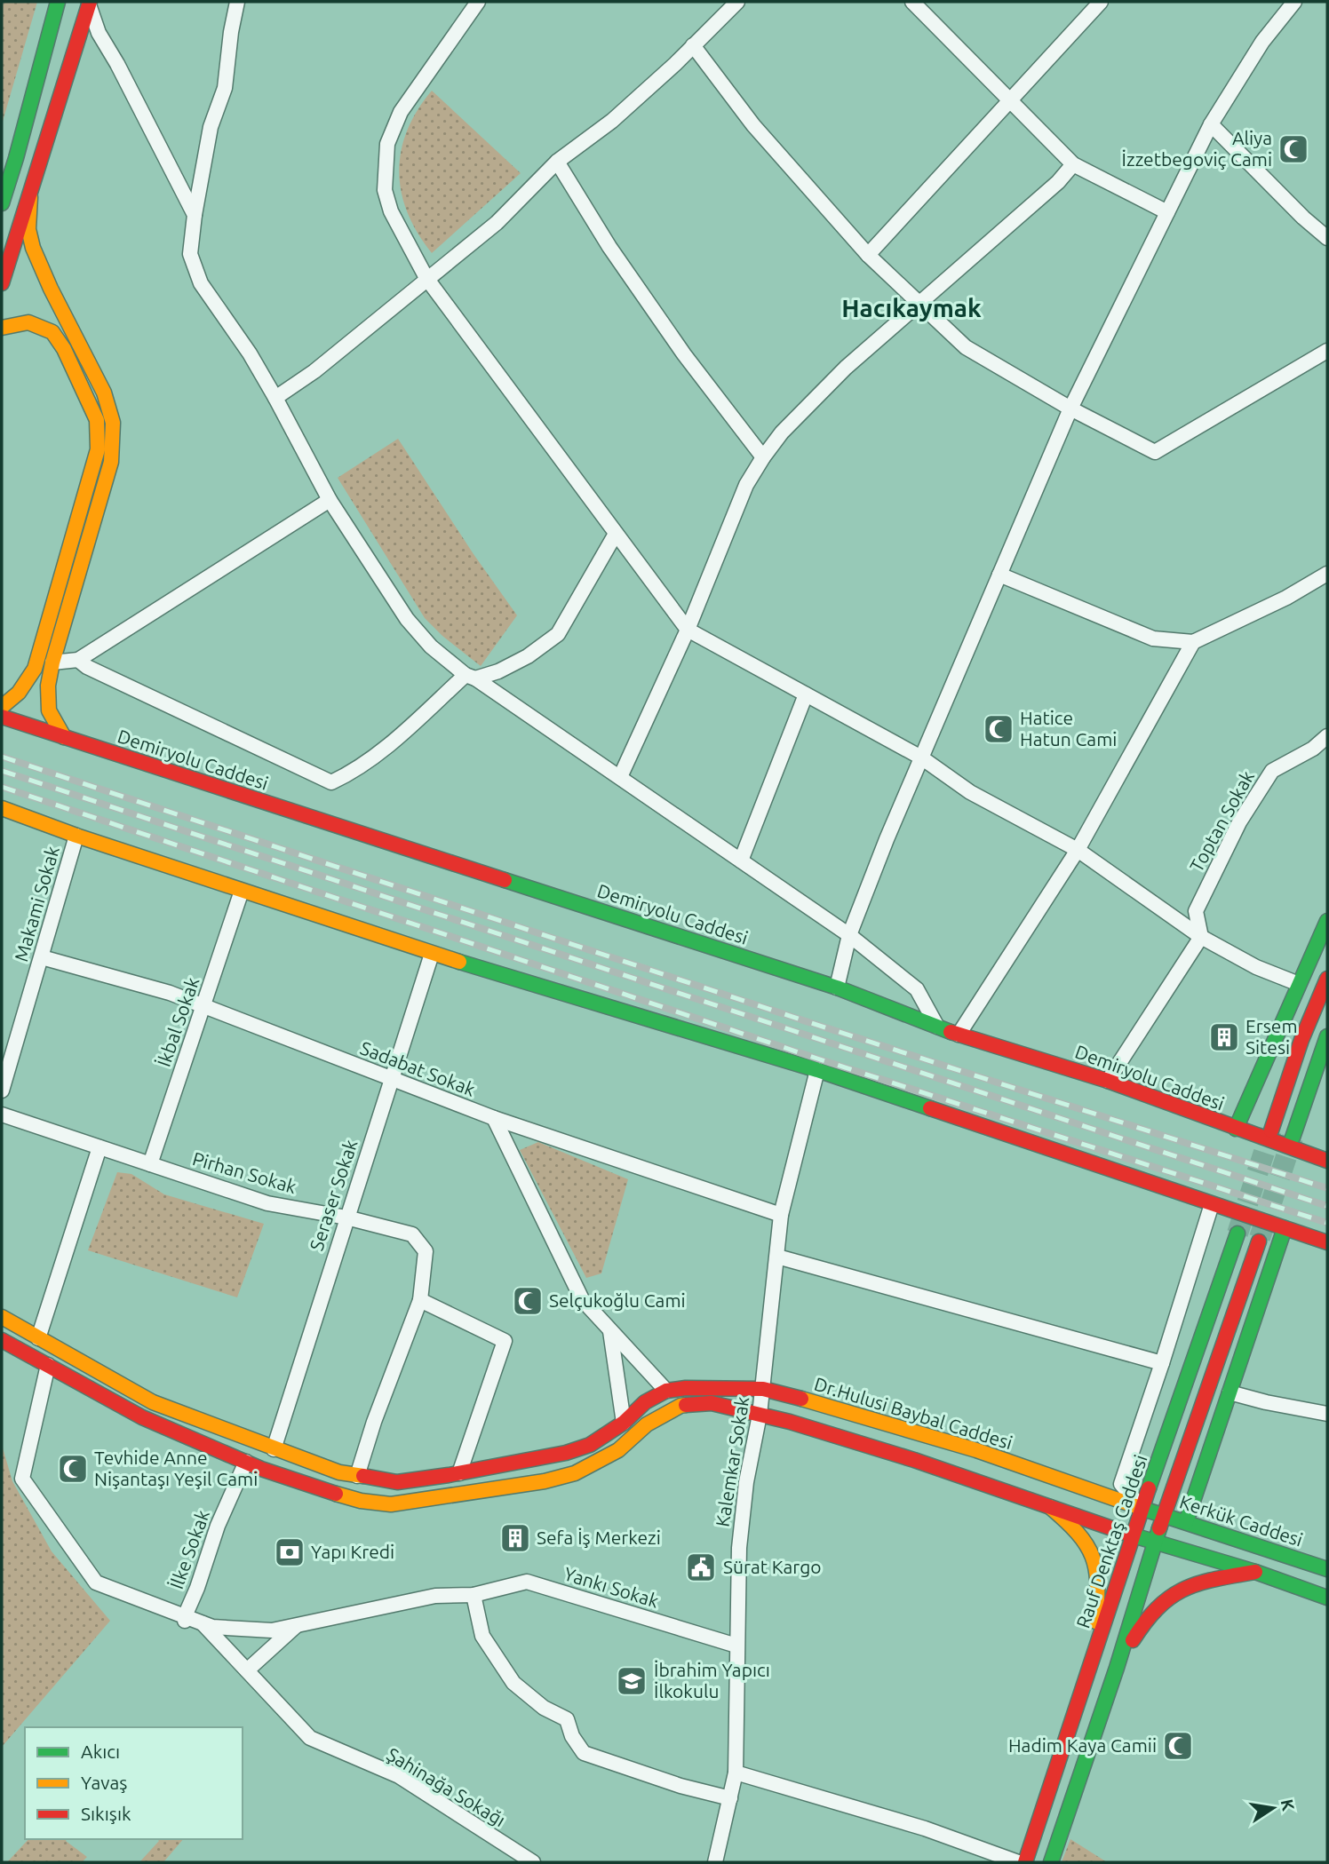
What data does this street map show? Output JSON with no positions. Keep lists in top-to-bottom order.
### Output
{
  "streets": {
    "main road": [
      "Demiryolu Caddesi",
      "Dr.Hulusi Baybal Caddesi",
      "Kerkük Caddesi",
      "Rauf Denktaş Caddesi"
    ],
    "street": [
      "Toptan Sokak",
      "Makami Sokak",
      "İkbal Sokak",
      "Sadabat Sokak",
      "Pirhan Sokak",
      "Seraser Sokak",
      "Kalemkar Sokak",
      "İlke Sokak",
      "Yankı Sokak",
      "Şahinağa Sokağı"
    ]
  },
  "crossings": [
    ["Makami Sokak", "Sadabat Sokak"],
    ["İkbal Sokak", "Sadabat Sokak"],
    ["İkbal Sokak", "Pirhan Sokak"],
    ["Sadabat Sokak", "Seraser Sokak"],
    ["Sadabat Sokak", "Kalemkar Sokak"],
    ["Pirhan Sokak", "Seraser Sokak"],
    ["Dr.Hulusi Baybal Caddesi", "Kalemkar Sokak"],
    ["Dr.Hulusi Baybal Caddesi", "Kerkük Caddesi"],
    ["Dr.Hulusi Baybal Caddesi", "Rauf Denktaş Caddesi"],
    ["Kalemkar Sokak", "Yankı Sokak"],
    ["Kerkük Caddesi", "Rauf Denktaş Caddesi"],
    ["Yankı Sokak", "Şahinağa Sokağı"]
  ],
  "districts": ["Hacıkaymak"],
  "places": {
    "mosque": [
      "Aliya İzzetbegoviç Cami",
      "Hatice Hatun Cami",
      "Selçukoğlu Cami",
      "Tevhide Anne Nişantaşı Yeşil Cami",
      "Hadim Kaya Camii"
    ],
    "building": ["Ersem Sitesi", "Sefa İş Merkezi"],
    "bank": ["Yapı Kredi"],
    "public building": ["Sürat Kargo"],
    "school or university": ["İbrahim Yapıcı İlkokulu"]
  },
  "legend": ["Akıcı", "Yavaş", "Sıkışık"],
  "north": "right"
}
